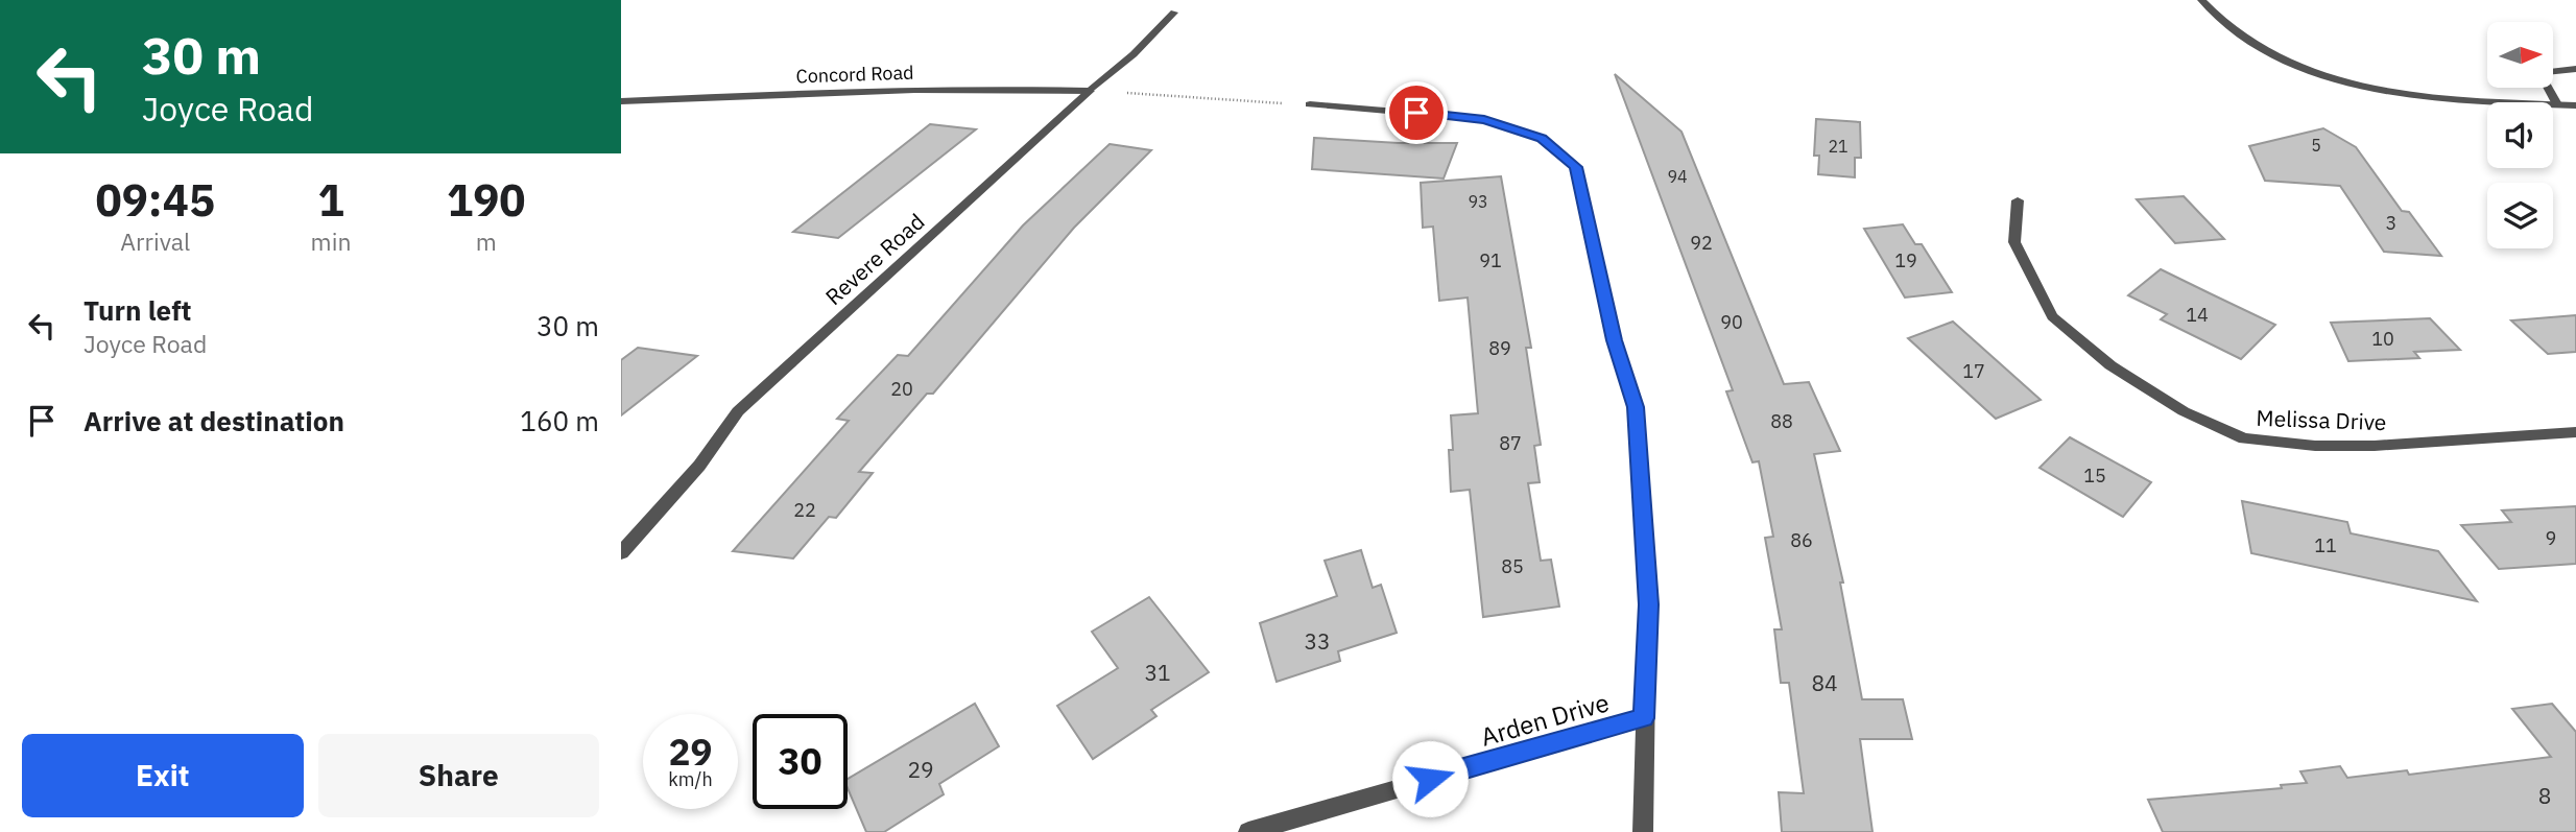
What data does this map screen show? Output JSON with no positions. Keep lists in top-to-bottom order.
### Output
{
  "streets": {
    "street": [
      "Concord Road",
      "Revere Road",
      "Melissa Drive",
      "Arden Drive"
    ]
  },
  "crossings": [
    ["Concord Road", "Revere Road"]
  ],
  "house_numbers": [
    "5",
    "21",
    "94",
    "93",
    "3",
    "92",
    "91",
    "19",
    "14",
    "90",
    "10",
    "89",
    "17",
    "20",
    "88",
    "87",
    "15",
    "22",
    "9",
    "86",
    "11",
    "85",
    "33",
    "31",
    "84",
    "29",
    "8"
  ],
  "north": "right",
  "page": {
    "turn": ["30 m", "Joyce Road"],
    "eta": [
      "09:45",
      "Arrival",
      "1",
      "min",
      "190",
      "m"
    ],
    "list": [
      {
        "name": "Turn left",
        "note": "Joyce Road",
        "value": "30 m"
      },
      {
        "name": "Arrive at destination",
        "value": "160 m"
      }
    ],
    "speed": "29 km/h",
    "limit": "30",
    "buttons": ["Exit", "Share"]
  }
}
